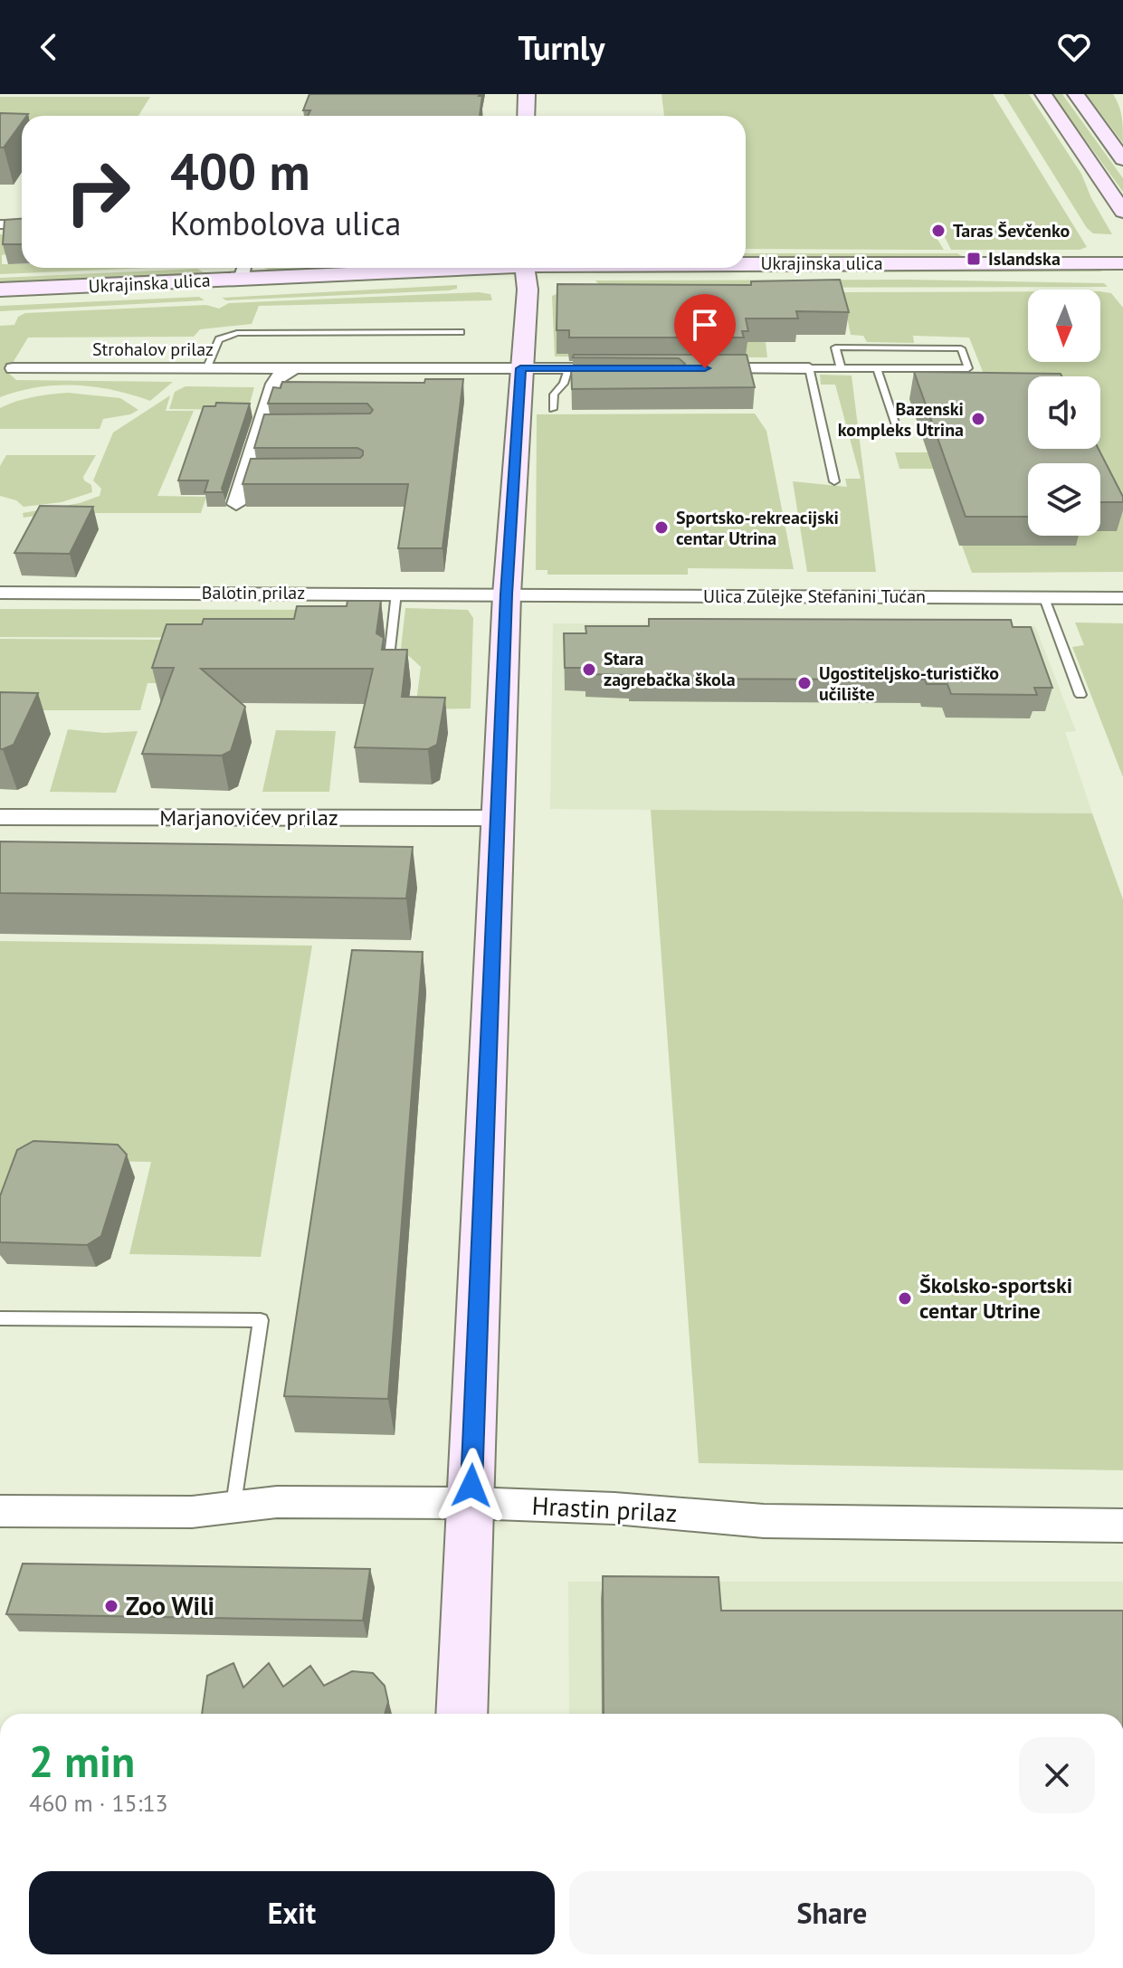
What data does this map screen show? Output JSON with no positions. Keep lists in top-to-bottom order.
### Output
{
  "streets": {
    "street": [
      "Ukrajinska ulica",
      "Strohalov prilaz",
      "Balotin prilaz",
      "Ulica Zulejke Stefanini Tućan",
      "Marjanovićev prilaz",
      "Hrastin prilaz"
    ]
  },
  "crossings": [
    ["Balotin prilaz", "Ulica Zulejke Stefanini Tućan"]
  ],
  "places": {
    "other": [
      "Taras Ševčenko",
      "Bazenski kompleks Utrina",
      "Sportsko-rekreacijski centar Utrina",
      "Stara zagrebačka škola",
      "Ugostiteljsko-turističko učilište",
      "Školsko-sportski centar Utrine",
      "Zoo Wili"
    ],
    "transit": ["Islandska"]
  },
  "north": "bottom",
  "page": {
    "header": "Turnly",
    "turn": ["400 m", "Kombolova ulica"],
    "heading": ["2 min", "460 m · 15:13"],
    "buttons": ["Exit", "Share"]
  }
}
